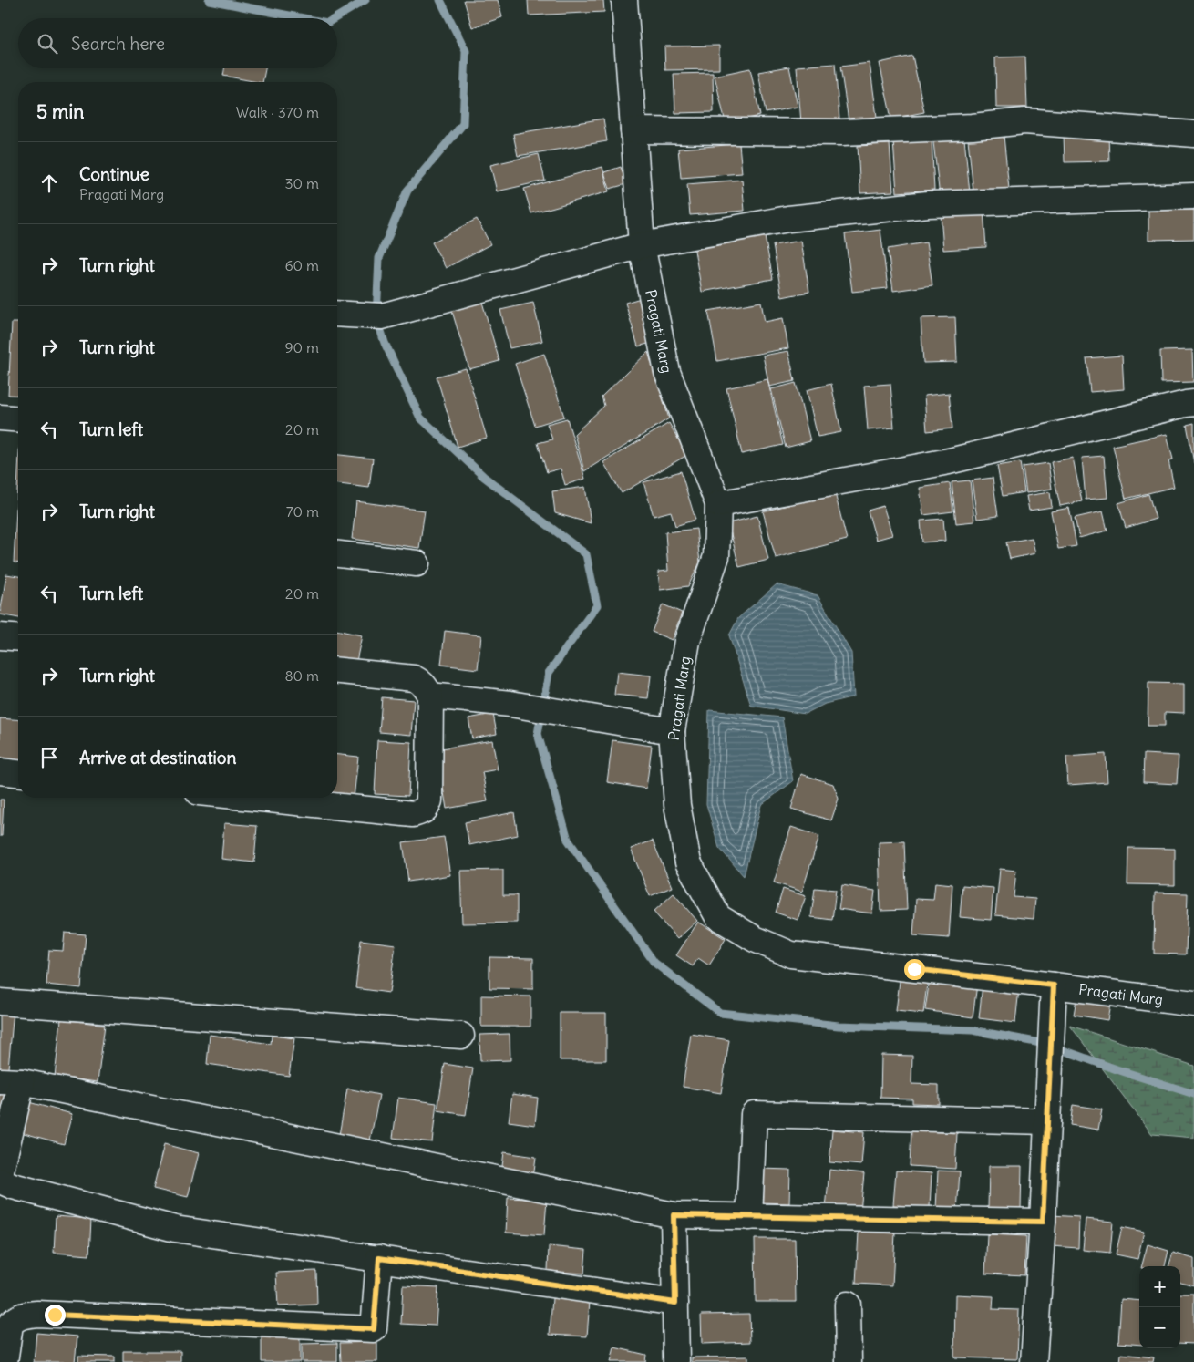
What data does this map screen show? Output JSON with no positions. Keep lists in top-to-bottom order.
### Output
{
  "streets": {
    "street": ["Pragati Marg"]
  },
  "page": {
    "search": "Search here",
    "heading": ["5 min", "Walk · 370 m"],
    "list": [
      ["Continue", "Pragati Marg", "30 m"],
      ["Turn right", "60 m"],
      ["Turn right", "90 m"],
      ["Turn left", "20 m"],
      ["Turn right", "70 m"],
      ["Turn left", "20 m"],
      ["Turn right", "80 m"],
      "Arrive at destination"
    ],
    "map_buttons": ["+", "−"]
  }
}
